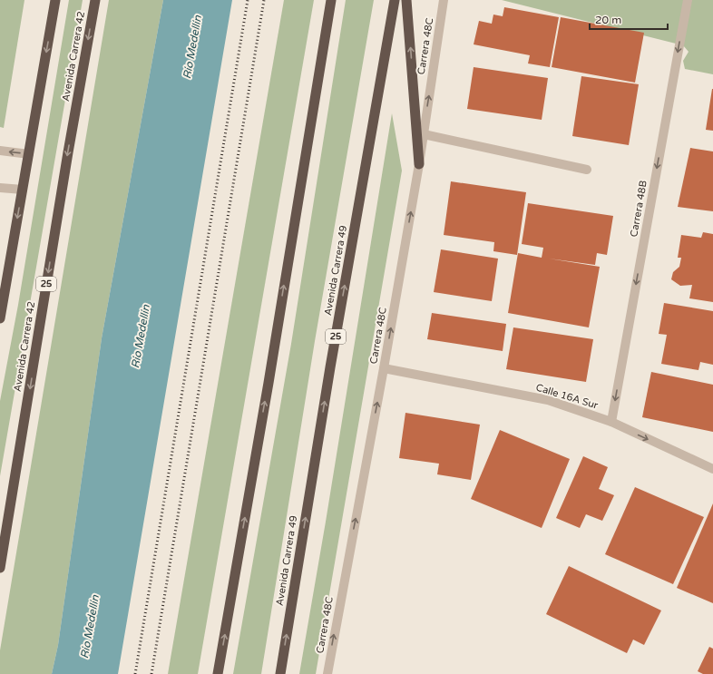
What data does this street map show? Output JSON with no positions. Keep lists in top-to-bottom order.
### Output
{
  "streets": {
    "highway": ["Avenida Carrera 42", "Avenida Carrera 49", "25"],
    "street": ["Carrera 48C", "Carrera 48B", "Calle 16A Sur"]
  },
  "crossings": [
    ["Carrera 48C", "Calle 16A Sur"],
    ["Carrera 48B", "Calle 16A Sur"]
  ],
  "one_way": ["Carrera 48C", "Carrera 48B"],
  "water": ["Río Medellín"],
  "scale_bar": "20 m"
}
